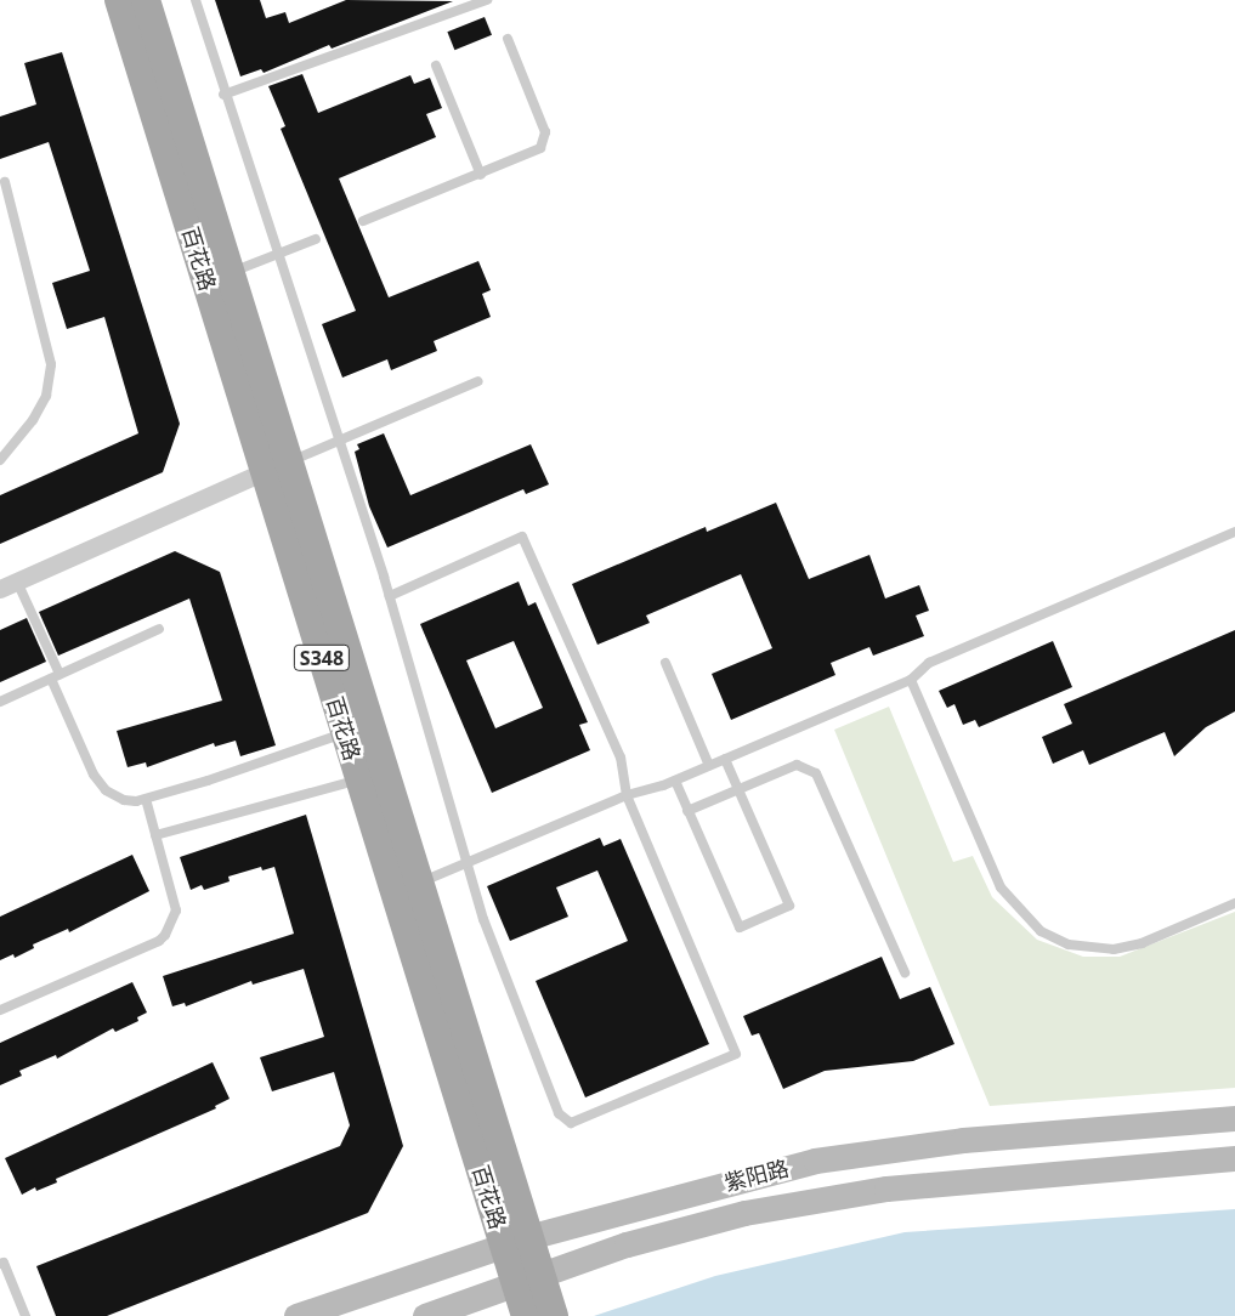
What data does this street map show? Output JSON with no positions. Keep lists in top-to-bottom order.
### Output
{
  "streets": {
    "main road": ["百花路", "S348", "紫阳路"]
  },
  "crossings": [
    ["百花路", "紫阳路"]
  ]
}
